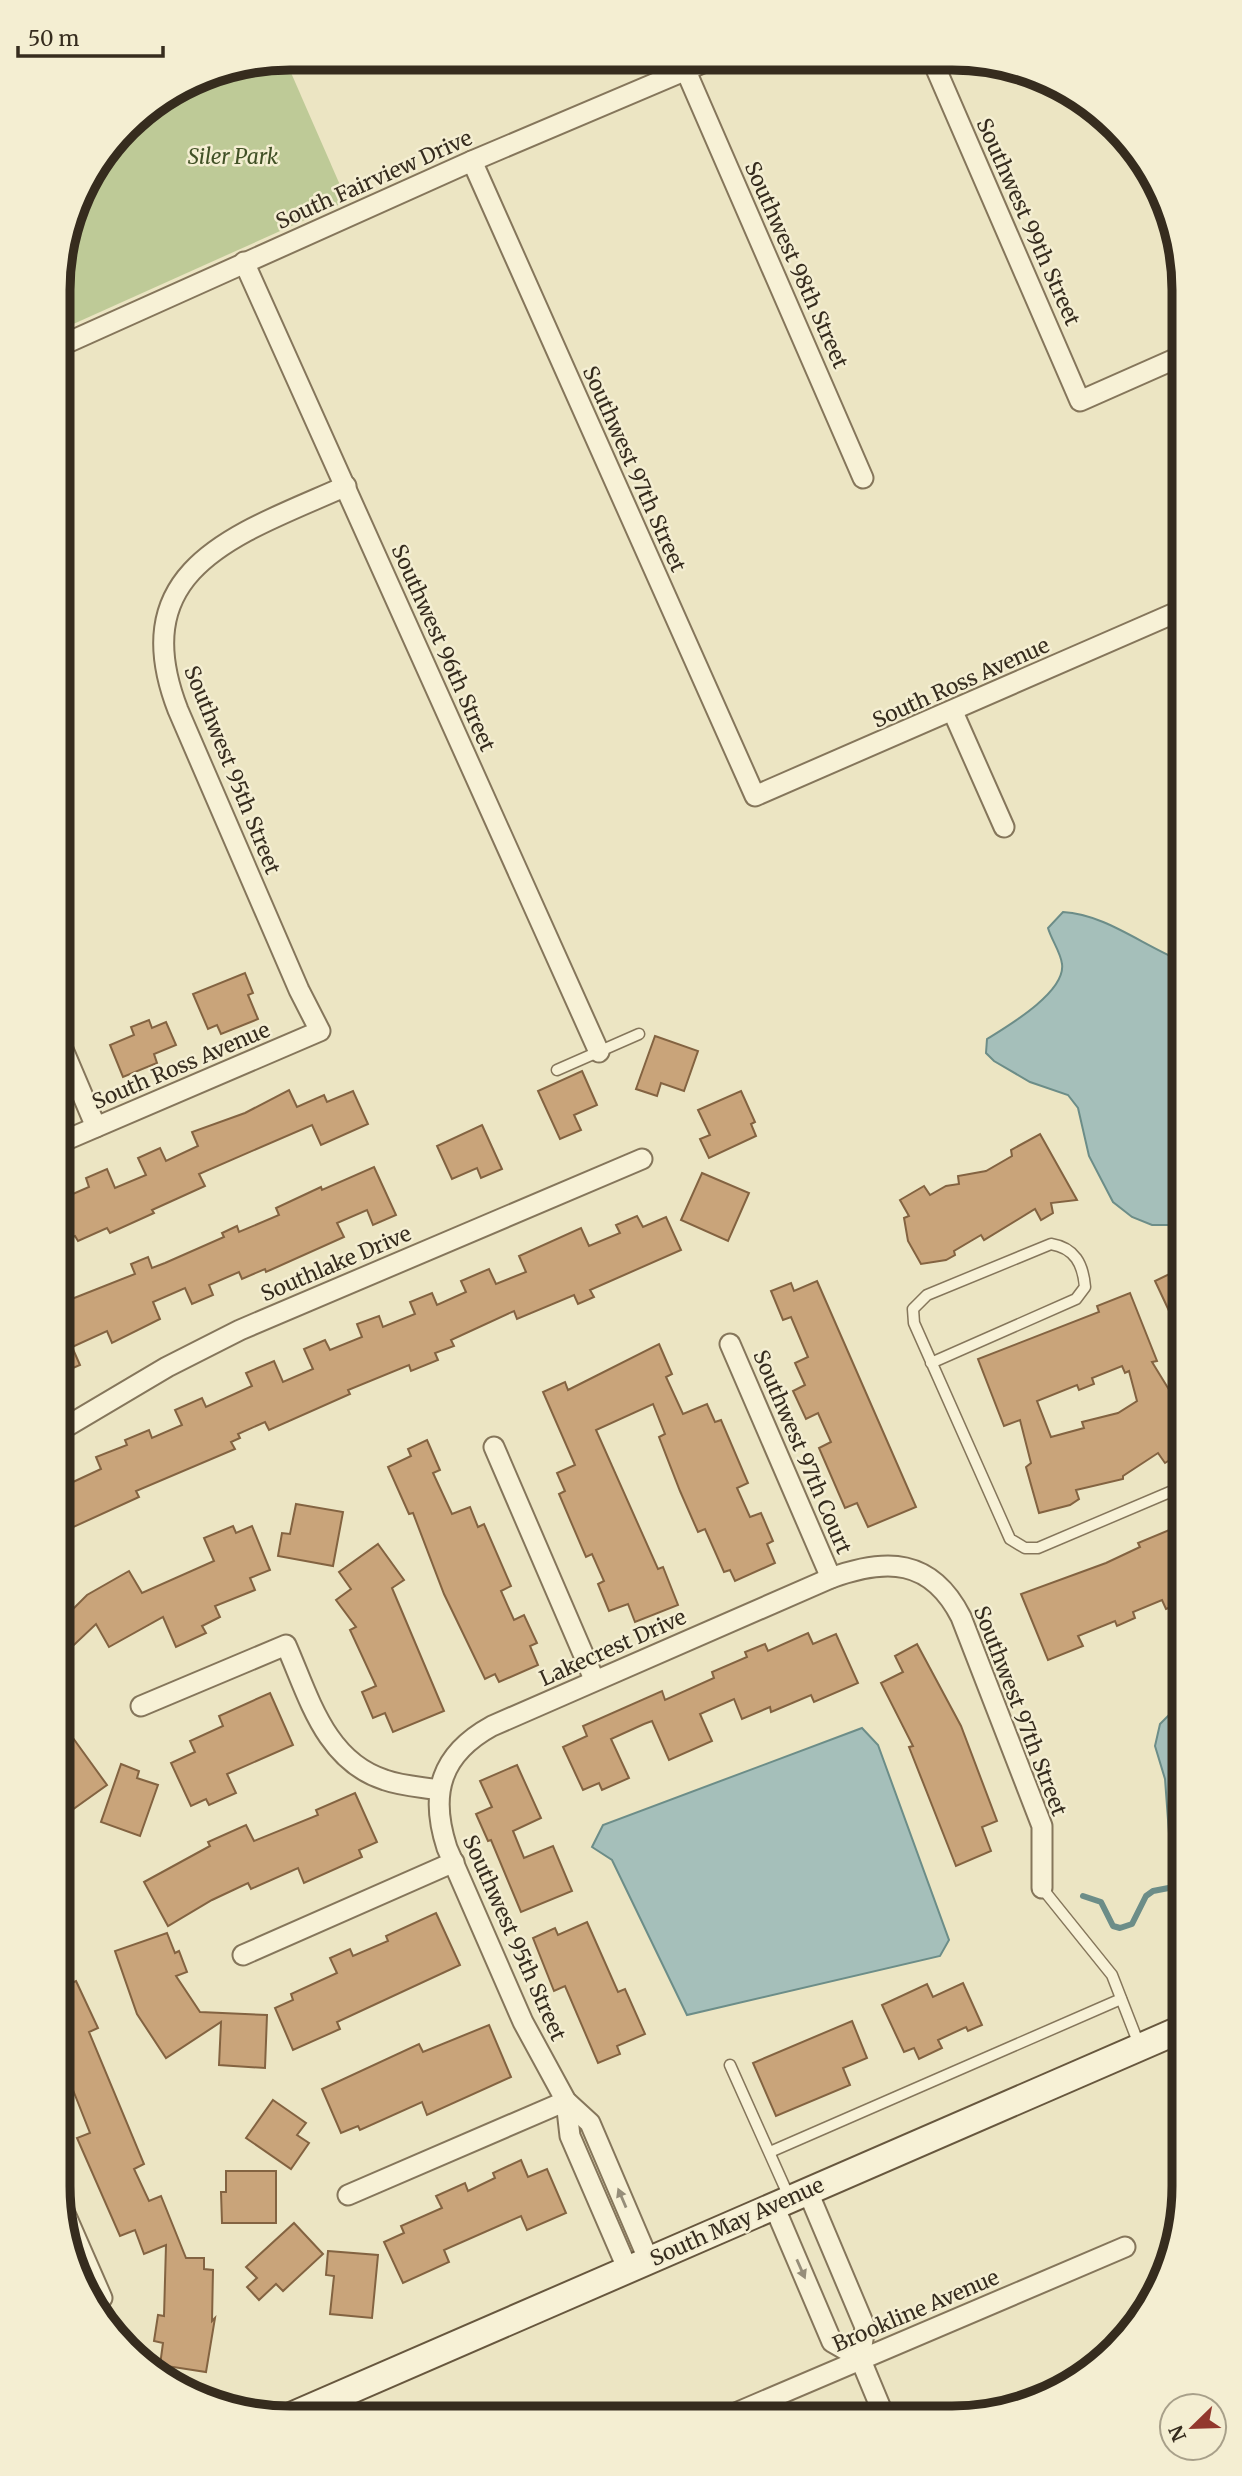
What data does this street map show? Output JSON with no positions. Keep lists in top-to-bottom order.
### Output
{
  "streets": {
    "main road": ["South May Avenue"],
    "street": [
      "South Fairview Drive",
      "Southwest 99th Street",
      "Southwest 98th Street",
      "Southwest 97th Street",
      "Southwest 96th Street",
      "South Ross Avenue",
      "Southwest 95th Street",
      "Southlake Drive",
      "Southwest 97th Court",
      "Lakecrest Drive",
      "Brookline Avenue"
    ]
  },
  "crossings": [
    ["South Fairview Drive", "Southwest 98th Street"],
    ["South Fairview Drive", "Southwest 97th Street"],
    ["South Fairview Drive", "Southwest 96th Street"],
    ["Southwest 97th Street", "South Ross Avenue"],
    ["Southwest 97th Street", "Southwest 97th Court"],
    ["Southwest 97th Street", "Lakecrest Drive"],
    ["Southwest 96th Street", "Southwest 95th Street"],
    ["South Ross Avenue", "Southwest 95th Street"],
    ["Southwest 95th Street", "Lakecrest Drive"],
    ["Southwest 95th Street", "South May Avenue"],
    ["Southwest 97th Court", "Lakecrest Drive"]
  ],
  "parks": ["Siler Park"],
  "scale_bar": "50 m",
  "north": "bottom left"
}
